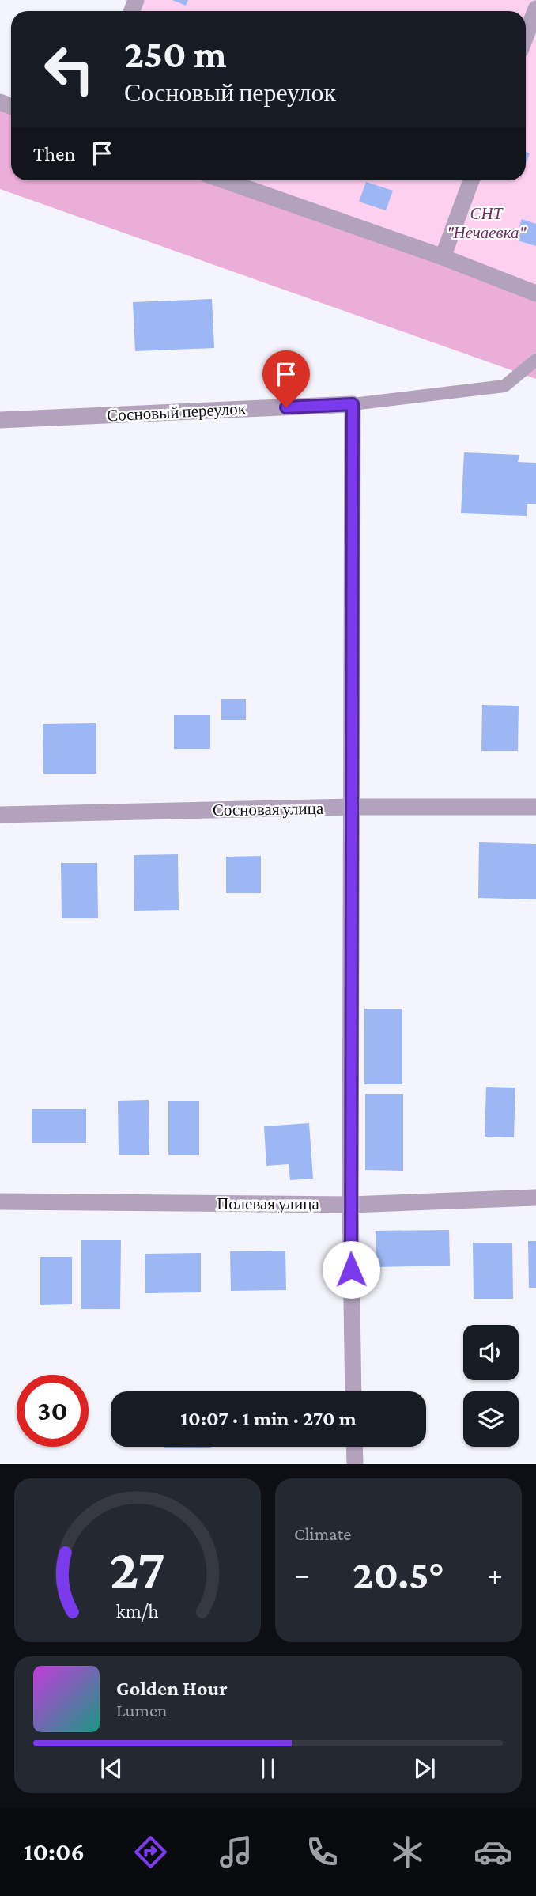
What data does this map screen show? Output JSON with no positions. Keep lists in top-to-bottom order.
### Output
{
  "streets": {
    "street": ["Сосновый переулок", "Сосновая улица", "Полевая улица"]
  },
  "parks": ["СНТ \"Нечаевка\""],
  "page": {
    "turn": ["250 m", "Сосновый переулок"],
    "then": "Then",
    "limit": "30",
    "trip": "10:07 · 1 min · 270 m",
    "tile": "Climate",
    "heat": ["−", "20.5°", "+"],
    "song": ["Golden Hour", "Lumen"],
    "tabs": "10:06",
    "gauge": ["27", "km/h"]
  }
}
